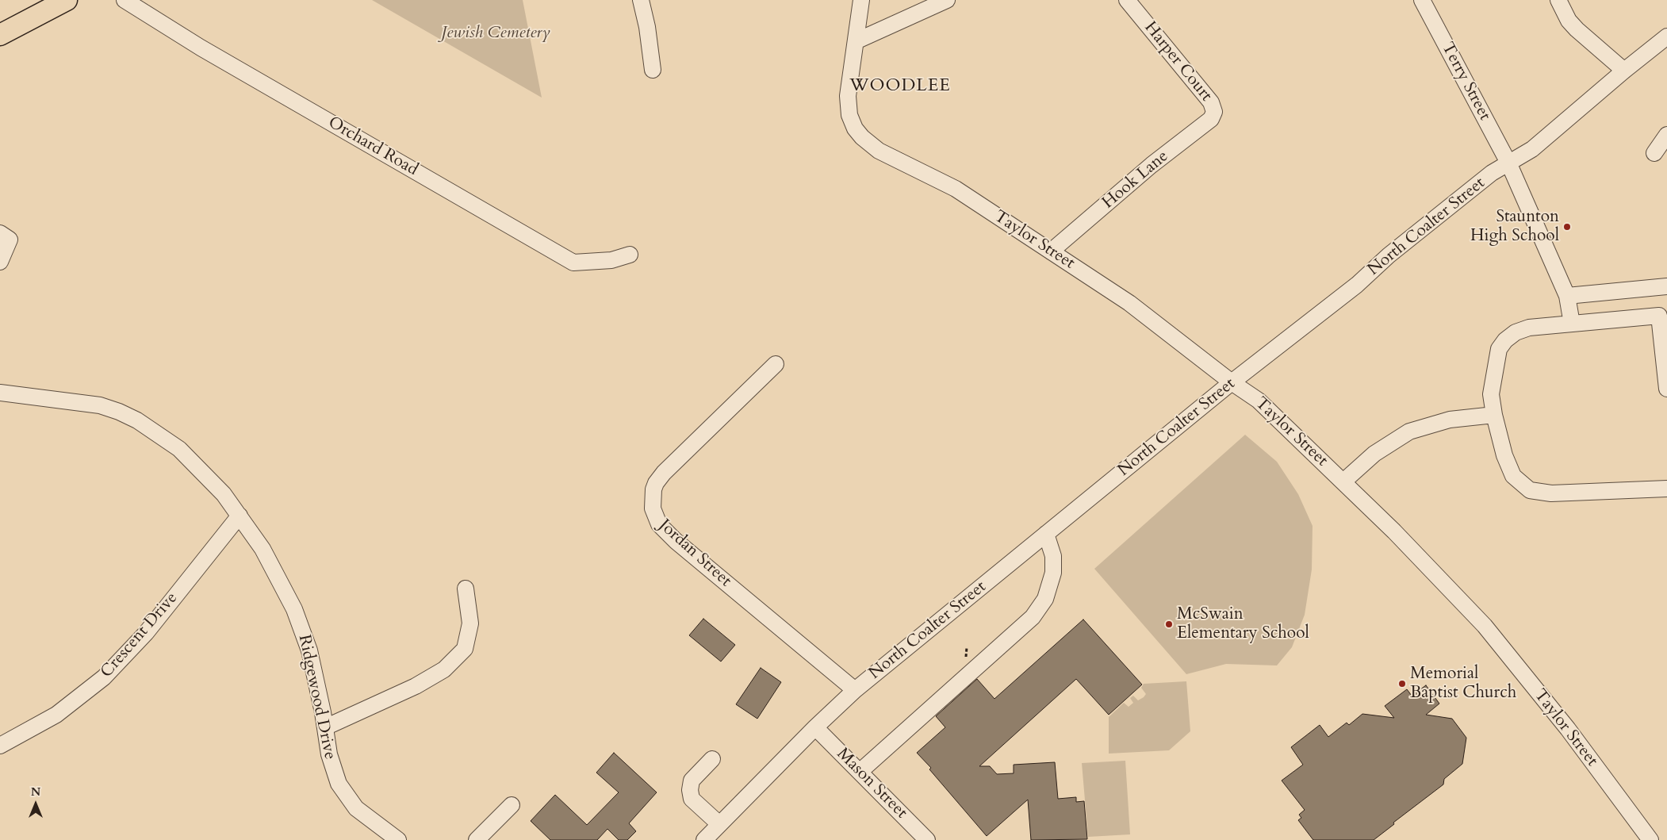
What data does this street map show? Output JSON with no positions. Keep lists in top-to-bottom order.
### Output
{
  "streets": {
    "street": [
      "Harper Court",
      "Terry Street",
      "Orchard Road",
      "Hook Lane",
      "North Coalter Street",
      "Taylor Street",
      "Jordan Street",
      "Crescent Drive",
      "Ridgewood Drive",
      "Mason Street"
    ]
  },
  "crossings": [
    ["Harper Court", "Hook Lane"],
    ["Terry Street", "North Coalter Street"],
    ["Hook Lane", "Taylor Street"],
    ["North Coalter Street", "Taylor Street"],
    ["North Coalter Street", "Jordan Street"],
    ["North Coalter Street", "Mason Street"],
    ["Crescent Drive", "Ridgewood Drive"]
  ],
  "districts": ["WOODLEE"],
  "parks": ["Jewish Cemetery"],
  "places": ["Staunton High School", "McSwain Elementary School", "Memorial Baptist Church"],
  "north": "top"
}
